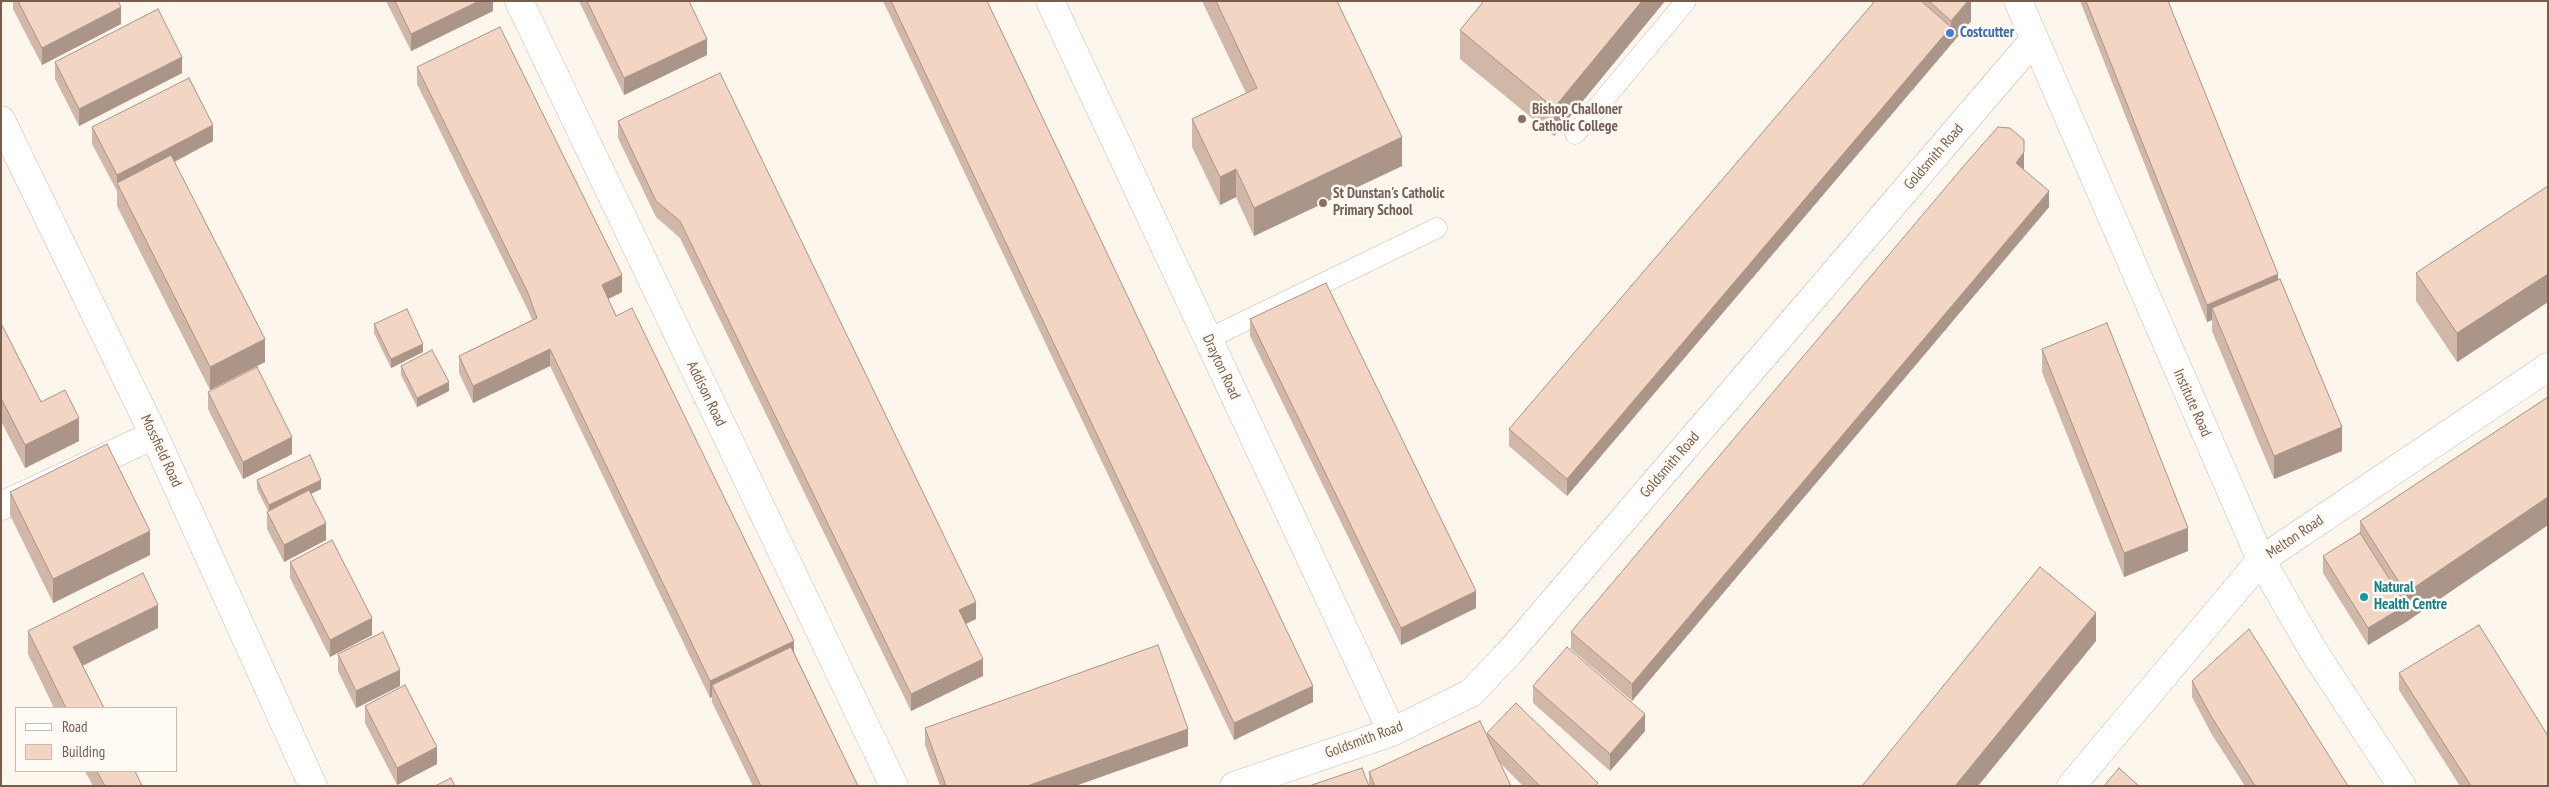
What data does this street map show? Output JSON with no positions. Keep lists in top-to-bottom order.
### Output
{
  "streets": {
    "street": [
      "Goldsmith Road",
      "Drayton Road",
      "Addison Road",
      "Institute Road",
      "Mossfield Road",
      "Melton Road"
    ]
  },
  "crossings": [
    ["Goldsmith Road", "Drayton Road"],
    ["Goldsmith Road", "Institute Road"],
    ["Institute Road", "Melton Road"]
  ],
  "places": [
    "Costcutter",
    "Bishop Challoner Catholic College",
    "St Dunstan's Catholic Primary School",
    "Natural Health Centre"
  ],
  "legend": ["Road", "Building"]
}
